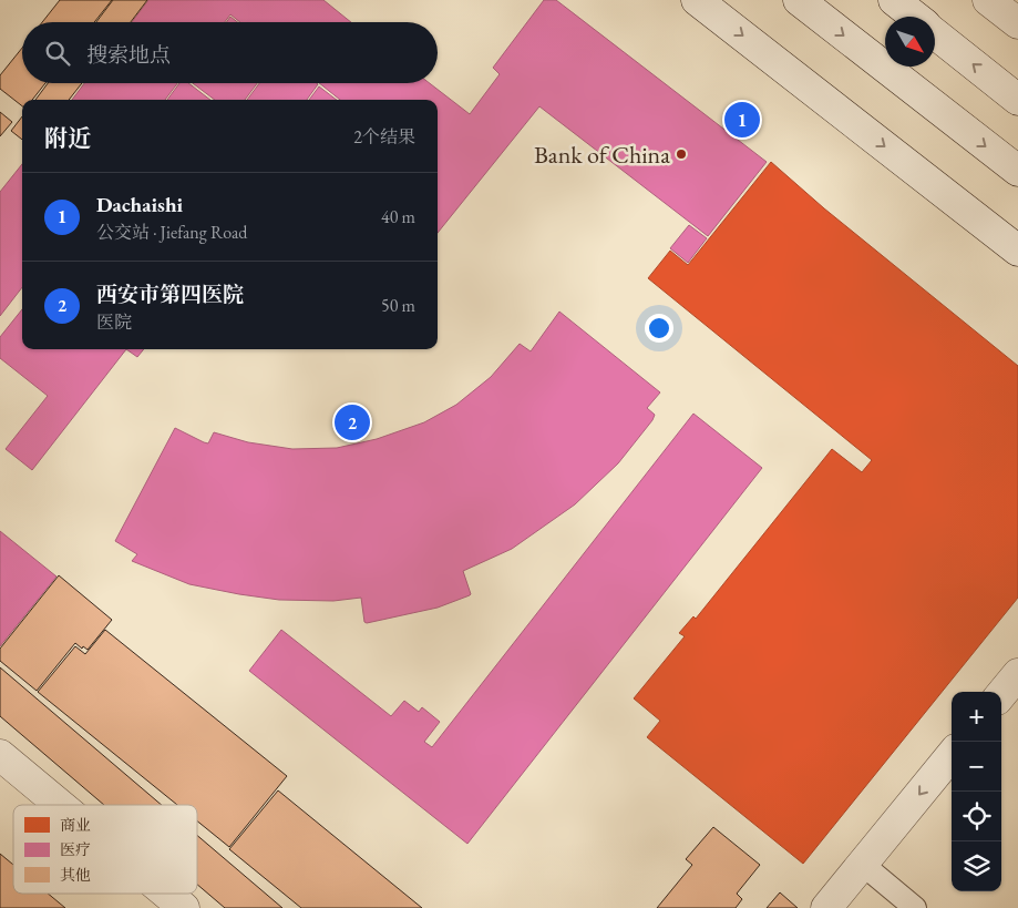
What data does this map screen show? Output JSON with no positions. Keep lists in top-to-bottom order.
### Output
{
  "places": ["Bank of China"],
  "legend": ["商业", "医疗", "其他"],
  "north": "bottom right",
  "page": {
    "search": "搜索地点",
    "pins": ["1", "2"],
    "heading": ["附近", "2个结果"],
    "list": [
      {
        "mark": "1",
        "name": "Dachaishi",
        "note": "公交站 · Jiefang Road",
        "value": "40 m"
      },
      {
        "mark": "2",
        "name": "西安市第四医院",
        "note": "医院",
        "value": "50 m"
      }
    ],
    "map_buttons": ["+", "−"]
  }
}
